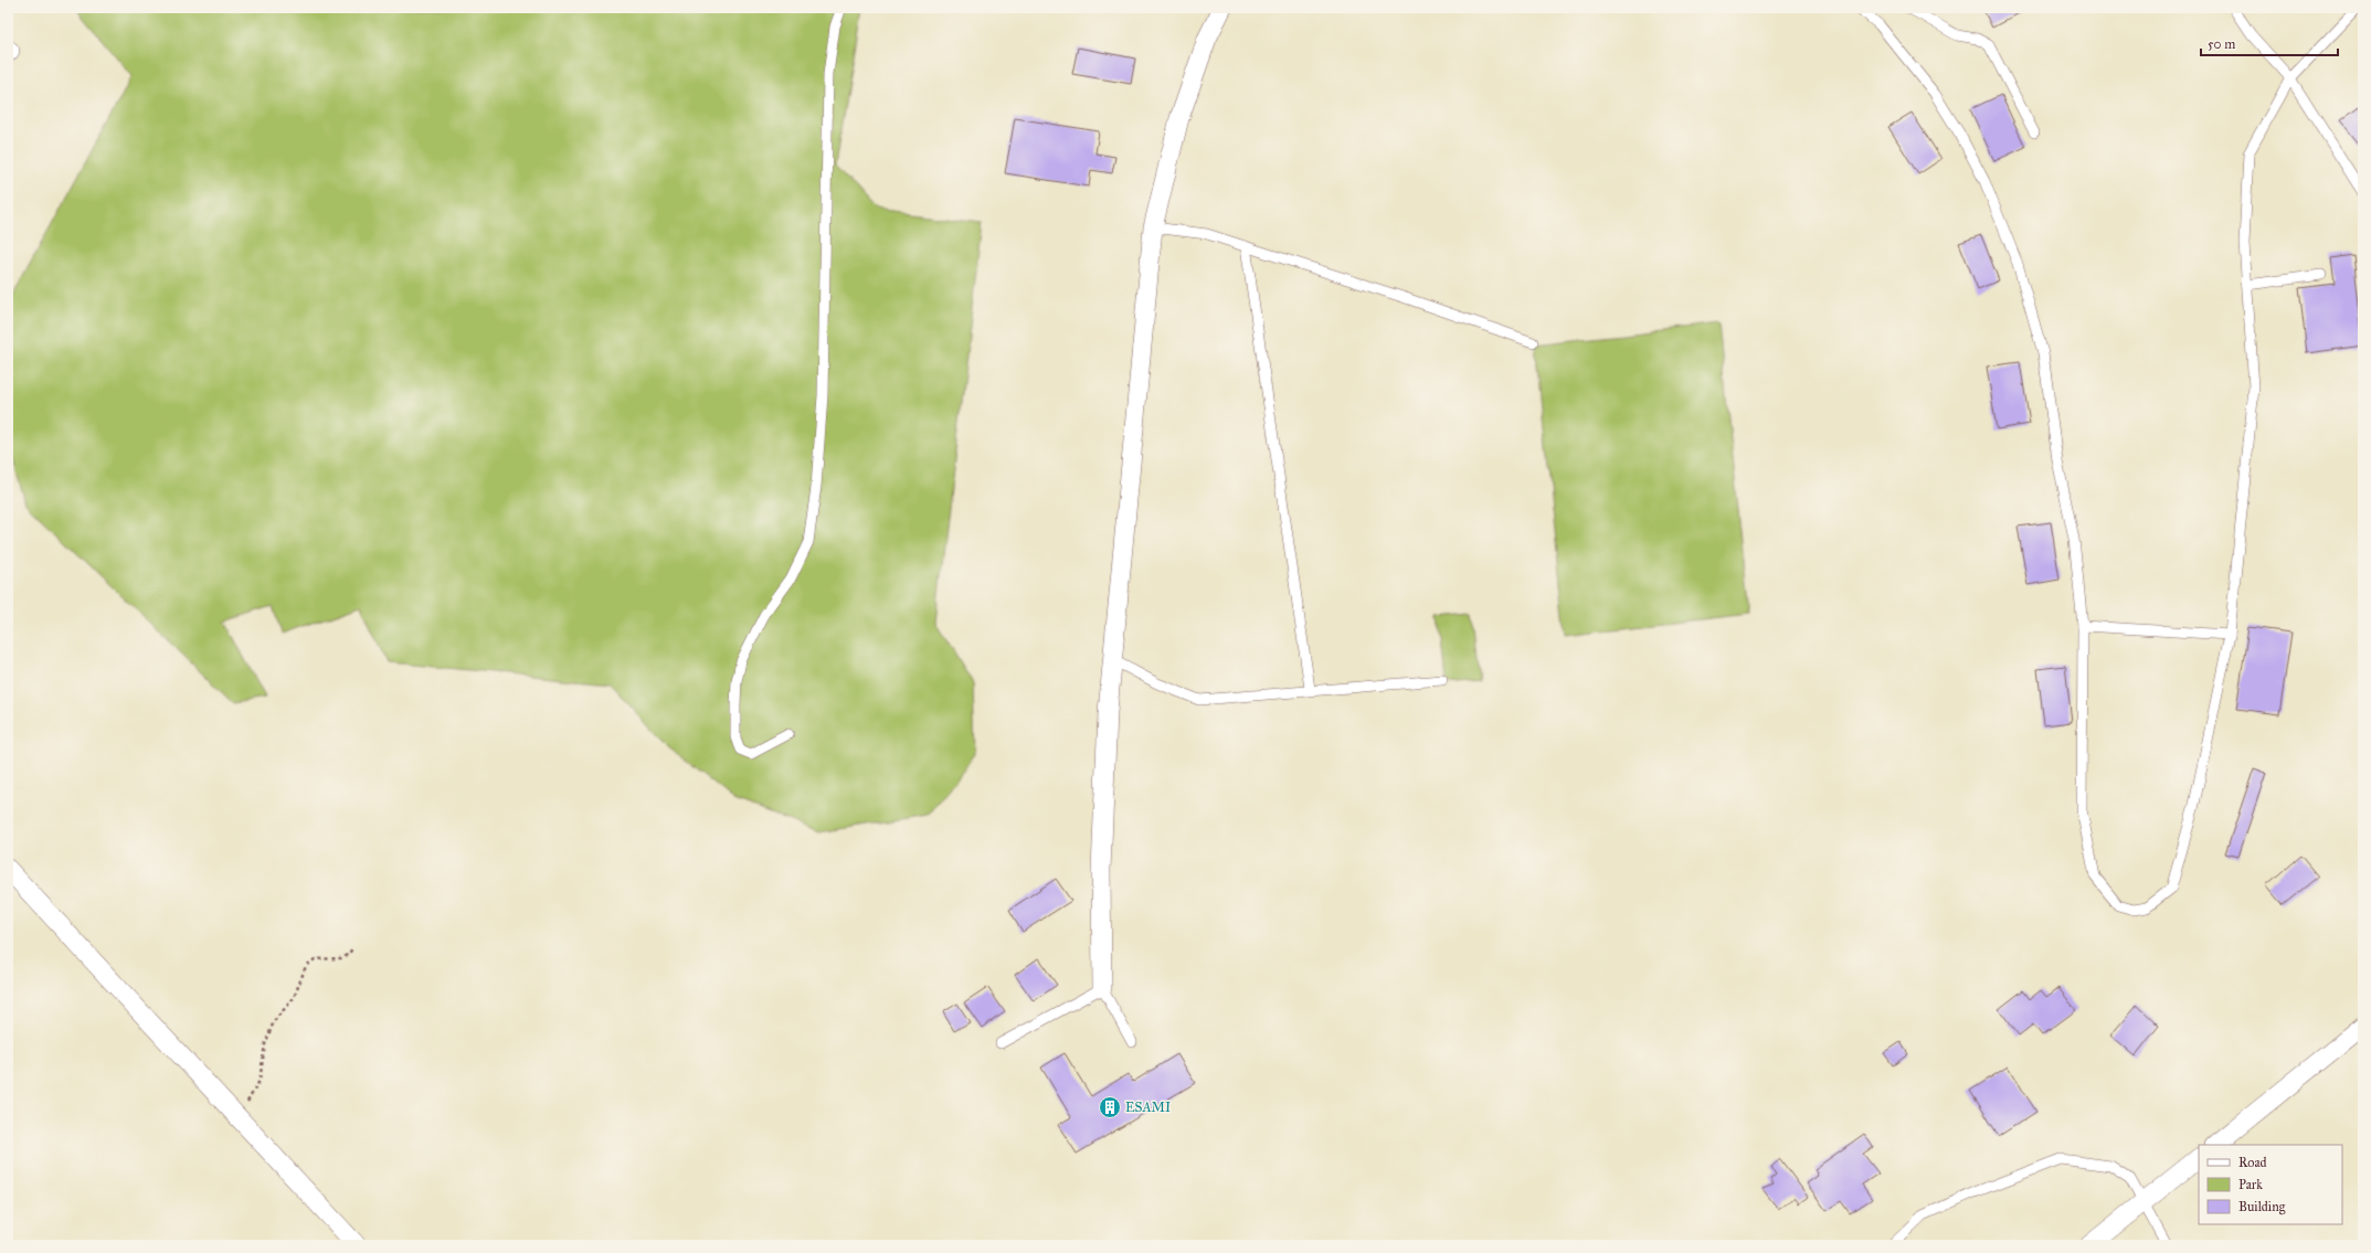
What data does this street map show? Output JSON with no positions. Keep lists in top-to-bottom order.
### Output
{
  "places": {
    "building": ["ESAMI"]
  },
  "legend": ["Road", "Park", "Building"],
  "scale_bar": "50 m"
}
